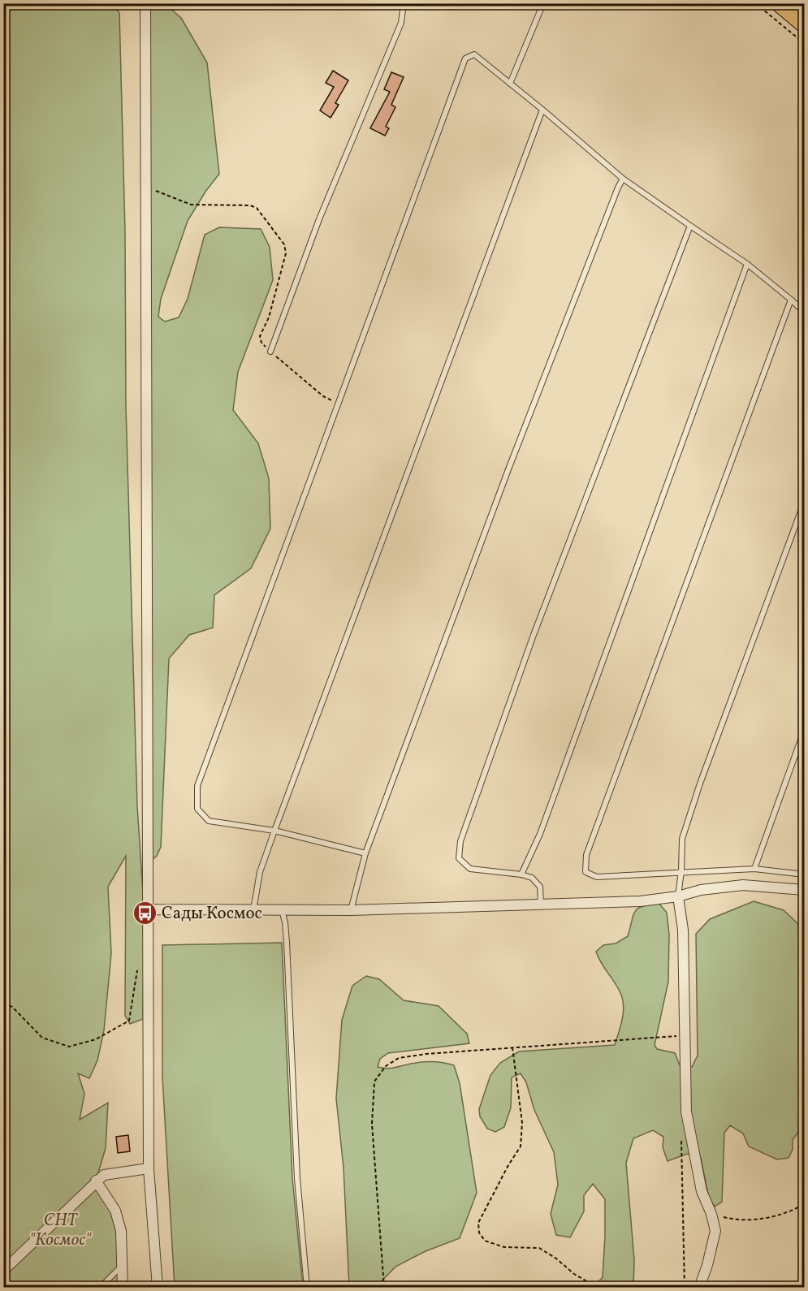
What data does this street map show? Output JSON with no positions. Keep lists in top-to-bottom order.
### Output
{
  "parks": ["СНТ \"Космос\""],
  "places": {
    "bus stop": ["Сады Космос"]
  }
}
